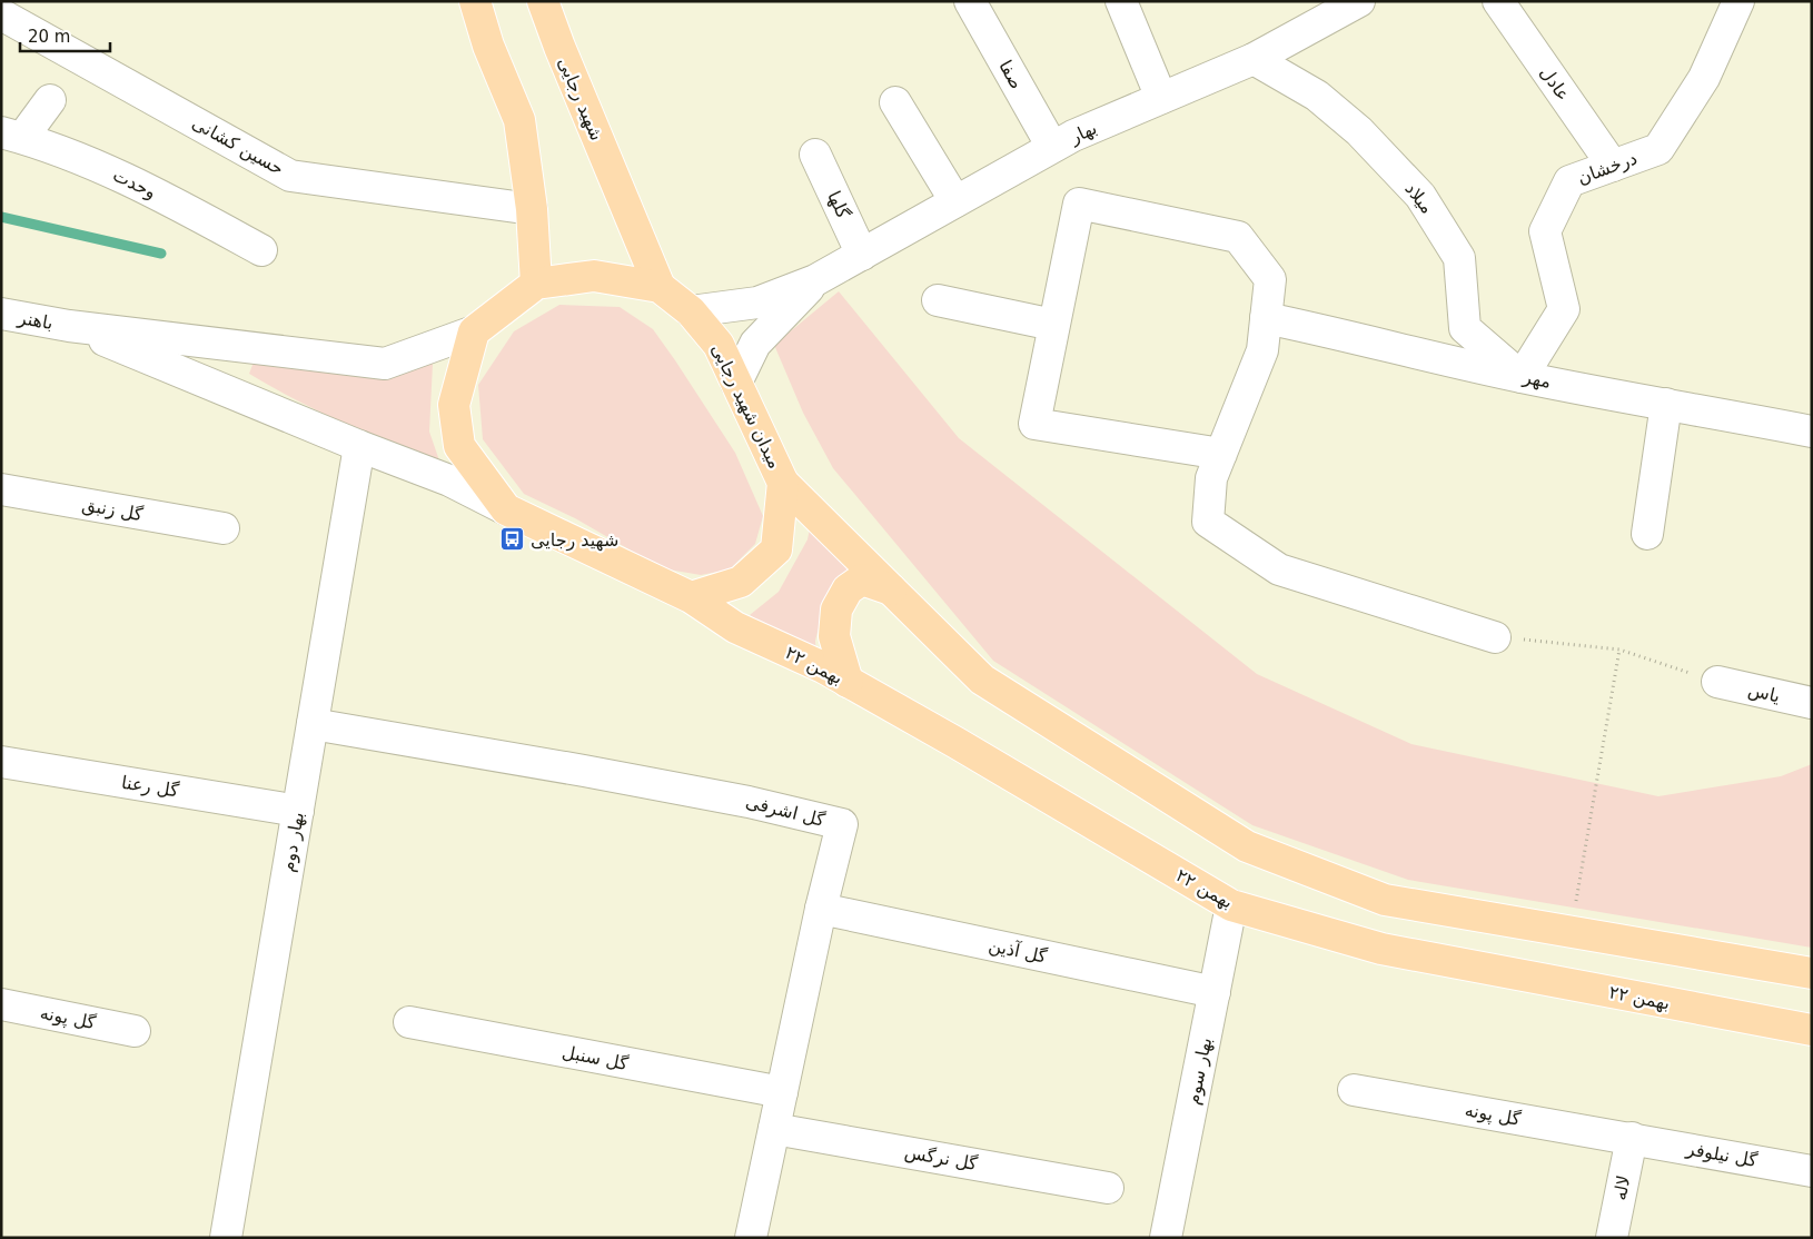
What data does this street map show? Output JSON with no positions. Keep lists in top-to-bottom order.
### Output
{
  "streets": {
    "main road": ["شهید رجایی", "میدان شهید رجایی", "۲۲ بهمن"],
    "street": [
      "صفا",
      "عادل",
      "بهار",
      "حسین کشانی",
      "درخشان",
      "وحدت",
      "میلاد",
      "گلها",
      "باهنر",
      "مهر",
      "گل زنبق",
      "یاس",
      "گل رعنا",
      "گل اشرفی",
      "بهار دوم",
      "گل آذین",
      "گل پونه",
      "گل سنبل",
      "بهار سوم",
      "گل نیلوفر",
      "گل نرگس",
      "لاله"
    ]
  },
  "crossings": [
    ["صفا", "بهار"],
    ["عادل", "درخشان"],
    ["شهید رجایی", "میدان شهید رجایی"],
    ["بهار", "میلاد"],
    ["بهار", "گلها"],
    ["درخشان", "میلاد"],
    ["درخشان", "مهر"],
    ["میلاد", "مهر"],
    ["میدان شهید رجایی", "۲۲ بهمن"],
    ["۲۲ بهمن", "بهار سوم"],
    ["گل رعنا", "بهار دوم"],
    ["گل اشرفی", "بهار دوم"],
    ["گل اشرفی", "گل آذین"],
    ["گل اشرفی", "گل سنبل"],
    ["گل اشرفی", "گل نرگس"],
    ["گل آذین", "بهار سوم"],
    ["گل پونه", "گل نیلوفر"],
    ["گل پونه", "لاله"],
    ["گل نیلوفر", "لاله"]
  ],
  "places": {
    "bus stop": ["شهید رجایی"]
  },
  "scale_bar": "20 m"
}
